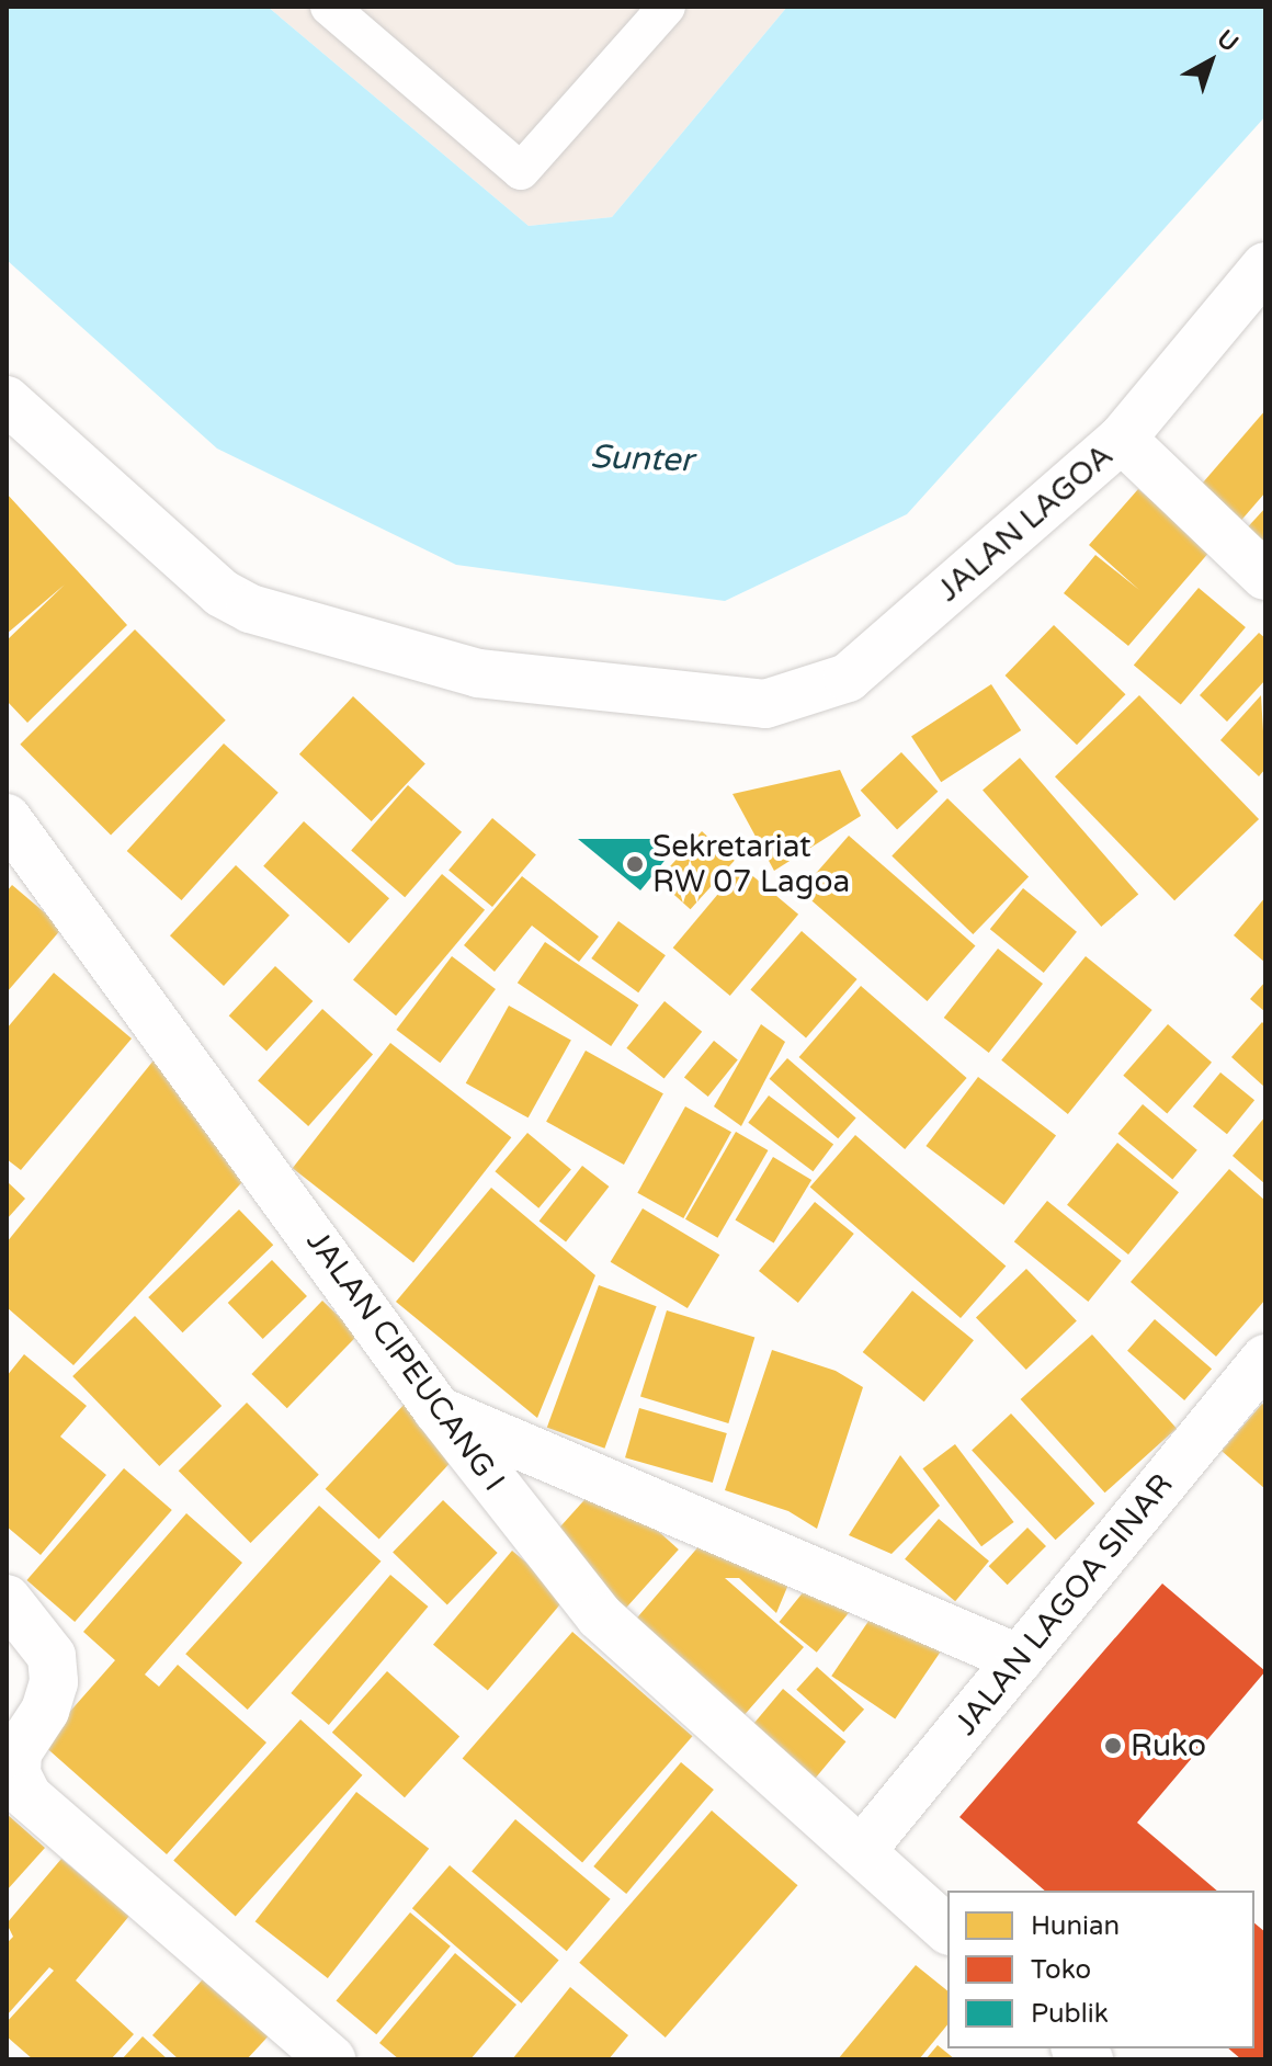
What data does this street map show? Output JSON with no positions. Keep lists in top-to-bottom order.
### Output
{
  "streets": {
    "street": ["JALAN LAGOA", "JALAN CIPEUCANG I", "JALAN LAGOA SINAR"]
  },
  "crossings": [
    ["JALAN CIPEUCANG I", "JALAN LAGOA SINAR"]
  ],
  "water": ["Sunter"],
  "places": ["Sekretariat RW 07 Lagoa", "Ruko"],
  "legend": ["Hunian", "Toko", "Publik"],
  "north": "top right"
}
